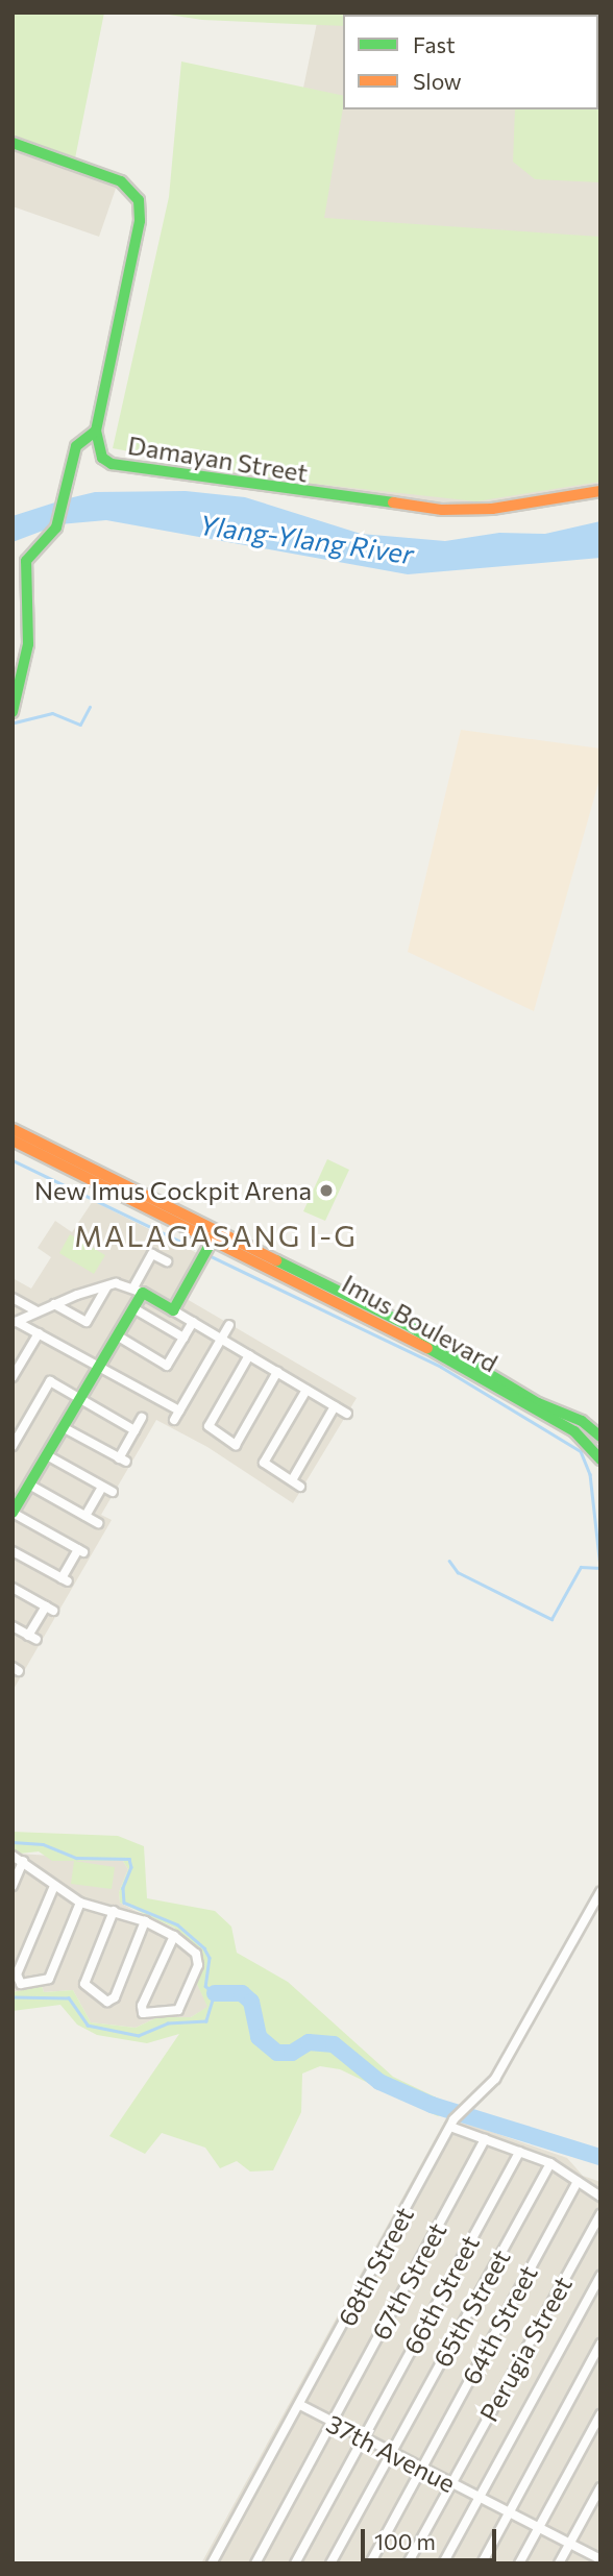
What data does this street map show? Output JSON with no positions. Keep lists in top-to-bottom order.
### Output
{
  "streets": {
    "street": [
      "Damayan Street",
      "Imus Boulevard",
      "68th Street",
      "67th Street",
      "66th Street",
      "65th Street",
      "64th Street",
      "Perugia Street",
      "37th Avenue"
    ]
  },
  "crossings": [
    ["68th Street", "37th Avenue"],
    ["67th Street", "37th Avenue"],
    ["66th Street", "37th Avenue"],
    ["65th Street", "37th Avenue"],
    ["64th Street", "37th Avenue"],
    ["Perugia Street", "37th Avenue"]
  ],
  "districts": ["MALAGASANG I-G"],
  "water": ["Ylang-Ylang River"],
  "places": ["New Imus Cockpit Arena"],
  "legend": ["Fast", "Slow"],
  "scale_bar": "100 m"
}
